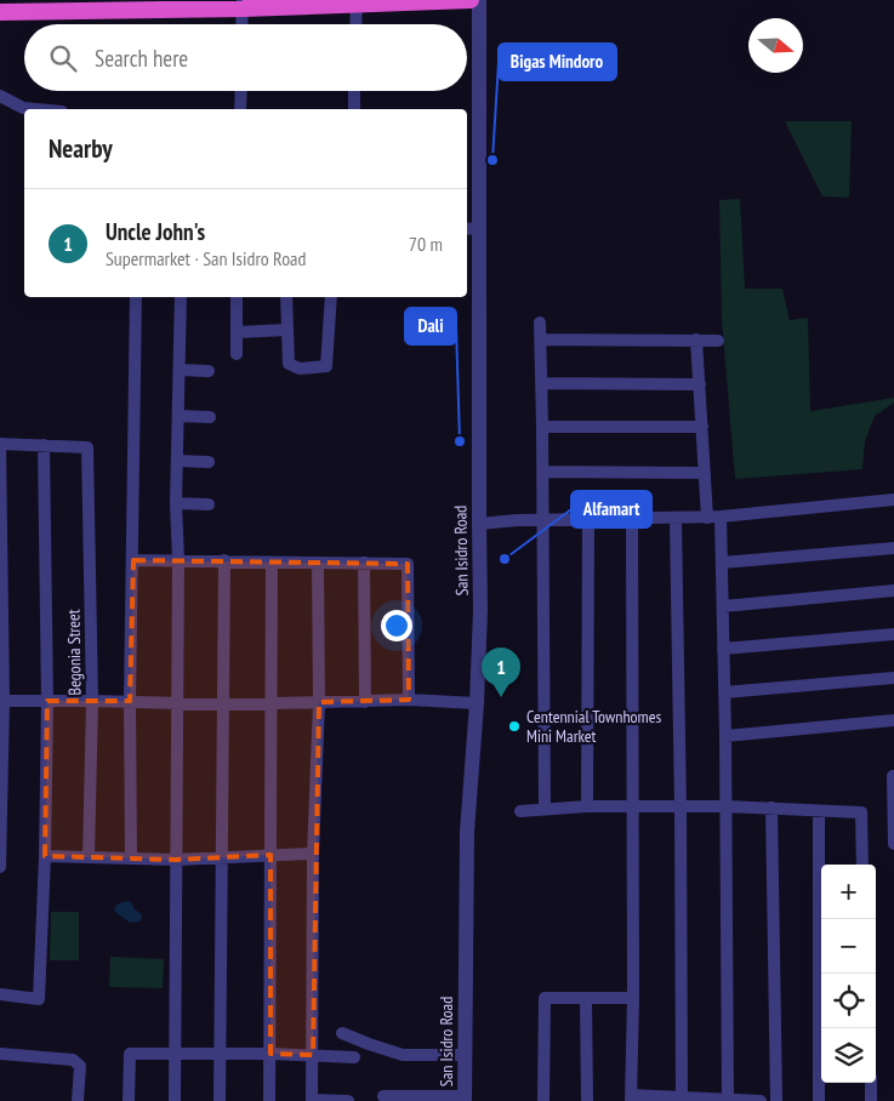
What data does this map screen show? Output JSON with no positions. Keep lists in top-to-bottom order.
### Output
{
  "streets": {
    "street": ["San Isidro Road", "Begonia Street"]
  },
  "places": [
    "Bigas Mindoro",
    "Dali",
    "Alfamart",
    "Centennial Townhomes Mini Market"
  ],
  "north": "right",
  "page": {
    "search": "Search here",
    "heading": "Nearby",
    "list": [
      {
        "mark": "1",
        "name": "Uncle John's",
        "note": "Supermarket · San Isidro Road",
        "value": "70 m"
      }
    ],
    "pins": "1",
    "map_buttons": ["+", "−"]
  }
}
